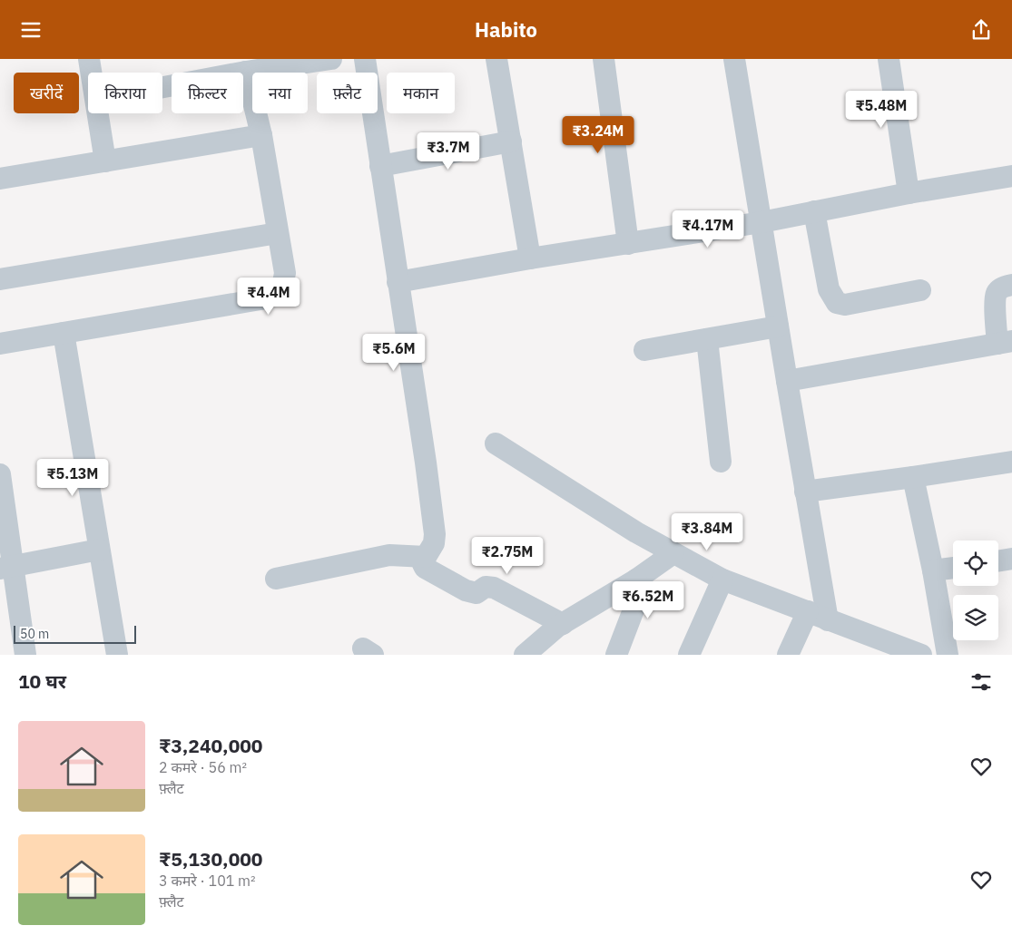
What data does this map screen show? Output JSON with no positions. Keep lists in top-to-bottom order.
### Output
{
  "scale_bar": "50 m",
  "page": {
    "header": "Habito",
    "chip": [
      "खरीदें",
      "किराया",
      "फ़िल्टर",
      "नया",
      "फ़्लैट",
      "मकान"
    ],
    "price": [
      "₹5.48M",
      "₹3.24M",
      "₹3.7M",
      "₹4.17M",
      "₹4.4M",
      "₹5.6M",
      "₹5.13M",
      "₹3.84M",
      "₹2.75M",
      "₹6.52M"
    ],
    "scale": "50 m",
    "heading": "10 घर",
    "list": [
      {
        "name": "₹3,240,000",
        "note": "2 कमरे · 56 m² · फ़्लैट"
      },
      {
        "name": "₹5,130,000",
        "note": "3 कमरे · 101 m² · फ़्लैट"
      }
    ]
  }
}
